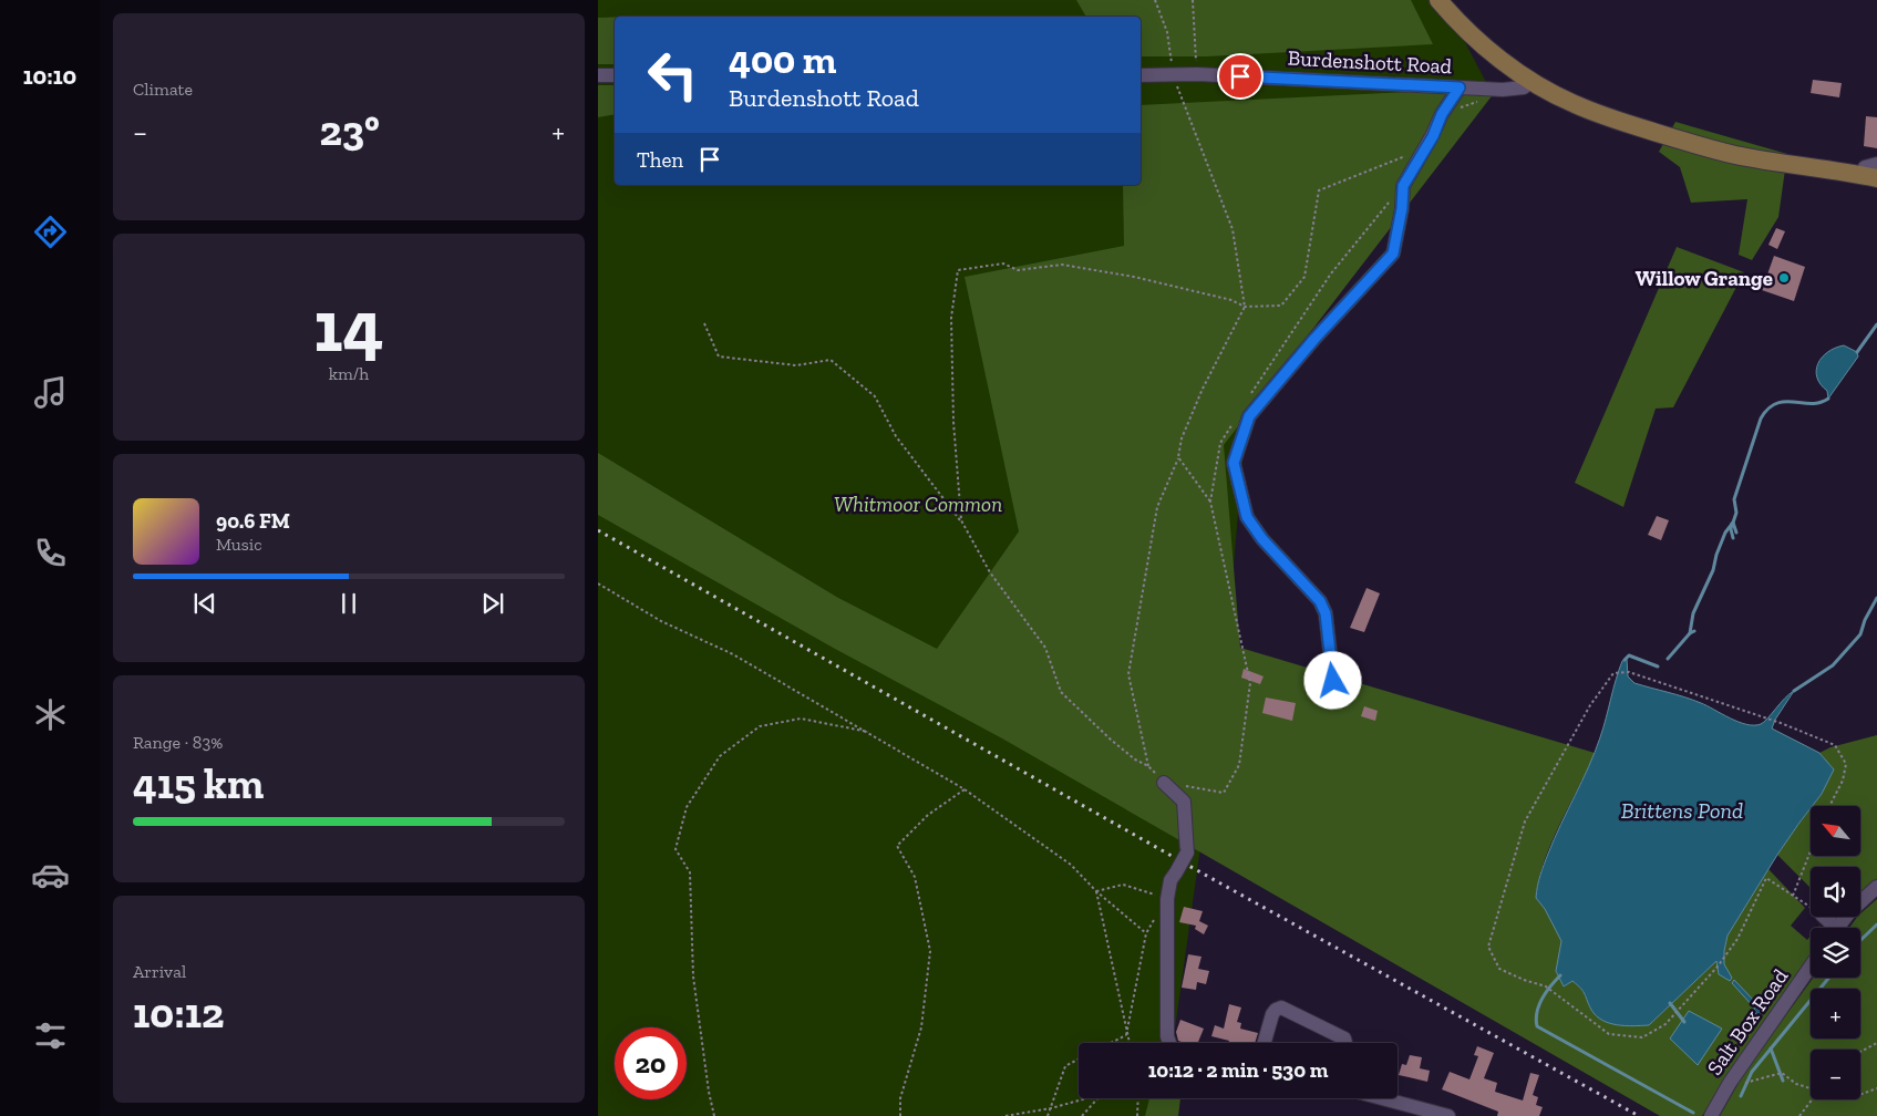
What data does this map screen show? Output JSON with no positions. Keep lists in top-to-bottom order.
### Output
{
  "streets": {
    "street": ["Burdenshott Road", "Salt Box Road"]
  },
  "water": ["Brittens Pond"],
  "parks": ["Whitmoor Common"],
  "places": ["Willow Grange"],
  "north": "top left",
  "page": {
    "tabs": "10:10",
    "tile": [
      "Climate",
      ["14", "km/h"],
      ["Range · 83%", "415 km"],
      ["Arrival", "10:12"]
    ],
    "turn": ["400 m", "Burdenshott Road"],
    "heat": ["−", "23°", "+"],
    "then": "Then",
    "song": ["90.6 FM", "Music"],
    "map_buttons": ["+", "−"],
    "limit": "20",
    "trip": "10:12 · 2 min · 530 m"
  }
}
